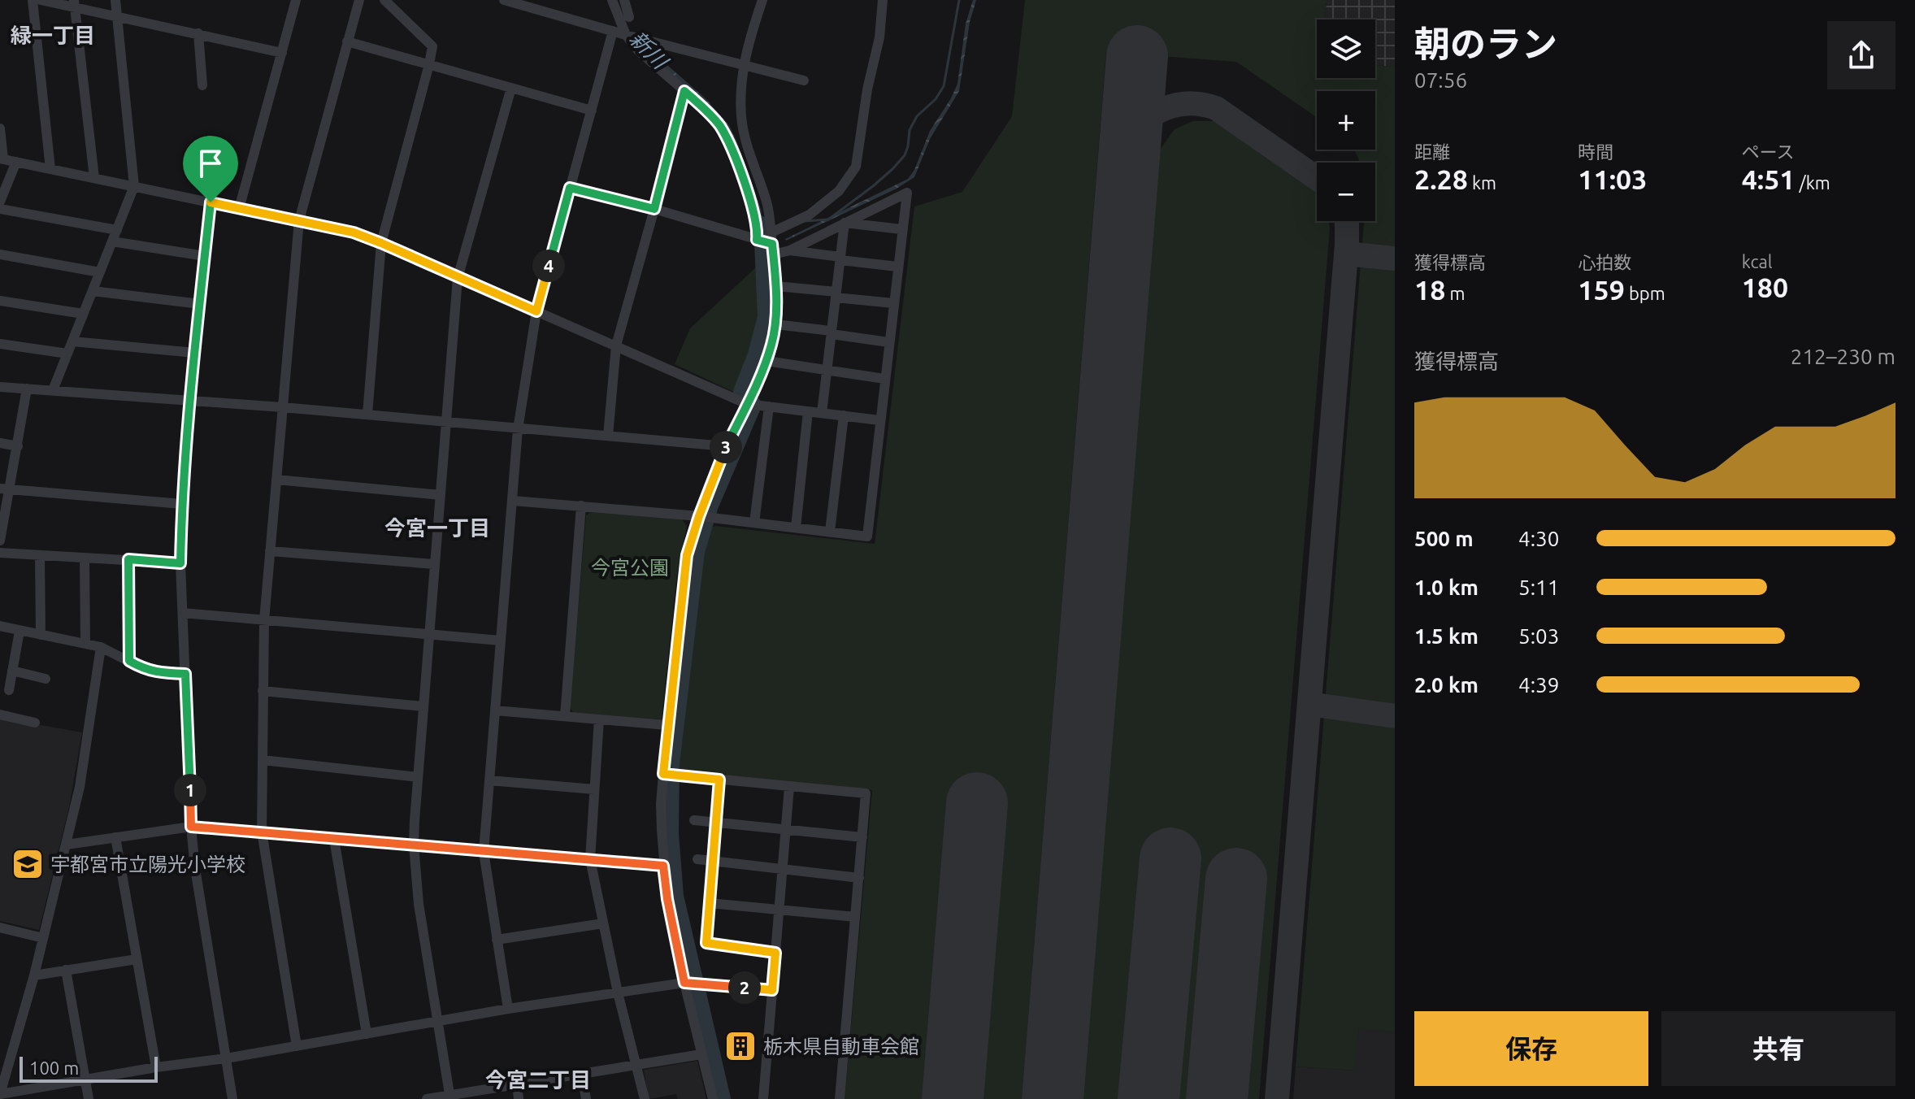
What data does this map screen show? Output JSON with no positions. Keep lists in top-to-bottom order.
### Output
{
  "districts": ["緑一丁目", "今宮一丁目", "今宮二丁目"],
  "water": ["新川"],
  "parks": ["今宮公園"],
  "places": {
    "school or university": ["宇都宮市立陽光小学校"],
    "building": ["栃木県自動車会館"]
  },
  "scale_bar": "100 m",
  "page": {
    "heading": ["朝のラン", "07:56"],
    "map_buttons": ["+", "−"],
    "stats": [
      ["距離", "2.28 km"],
      ["時間", "11:03"],
      ["ペース", "4:51 /km"],
      ["獲得標高", "18 m"],
      ["心拍数", "159 bpm"],
      ["kcal", "180"]
    ],
    "pins": [
      "4",
      "3",
      "1",
      "2"
    ],
    "chart": ["獲得標高", "212–230 m"],
    "list": [
      {
        "name": "500 m",
        "note": "4:30"
      },
      {
        "name": "1.0 km",
        "note": "5:11"
      },
      {
        "name": "1.5 km",
        "note": "5:03"
      },
      {
        "name": "2.0 km",
        "note": "4:39"
      }
    ],
    "buttons": ["保存", "共有"],
    "scale": "100 m"
  }
}
